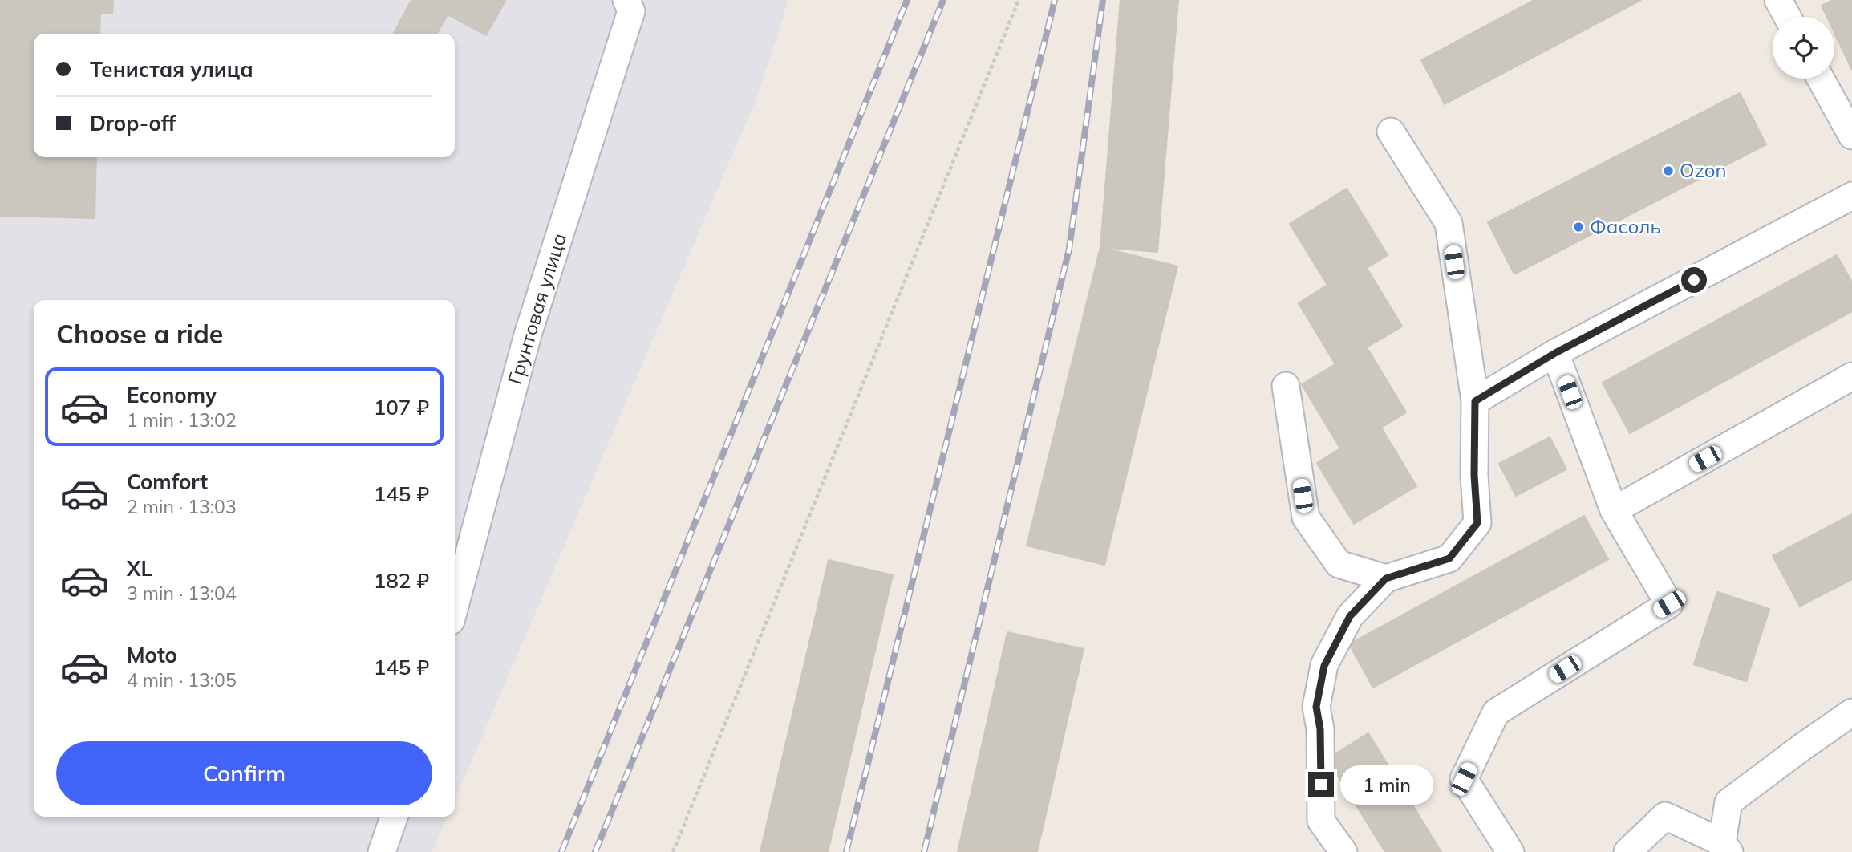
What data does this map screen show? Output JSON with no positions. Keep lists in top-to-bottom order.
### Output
{
  "streets": {
    "street": ["Грунтовая улица"]
  },
  "places": ["Ozon", "Фасоль"],
  "page": {
    "banner": ["Тенистая улица", "Drop-off"],
    "heading": "Choose a ride",
    "list": [
      {
        "name": "Economy",
        "note": "1 min · 13:02",
        "value": "107 ₽"
      },
      {
        "name": "Comfort",
        "note": "2 min · 13:03",
        "value": "145 ₽"
      },
      {
        "name": "XL",
        "note": "3 min · 13:04",
        "value": "182 ₽"
      },
      {
        "name": "Moto",
        "note": "4 min · 13:05",
        "value": "145 ₽"
      }
    ],
    "buttons": "Confirm",
    "bubble": "1 min"
  }
}
